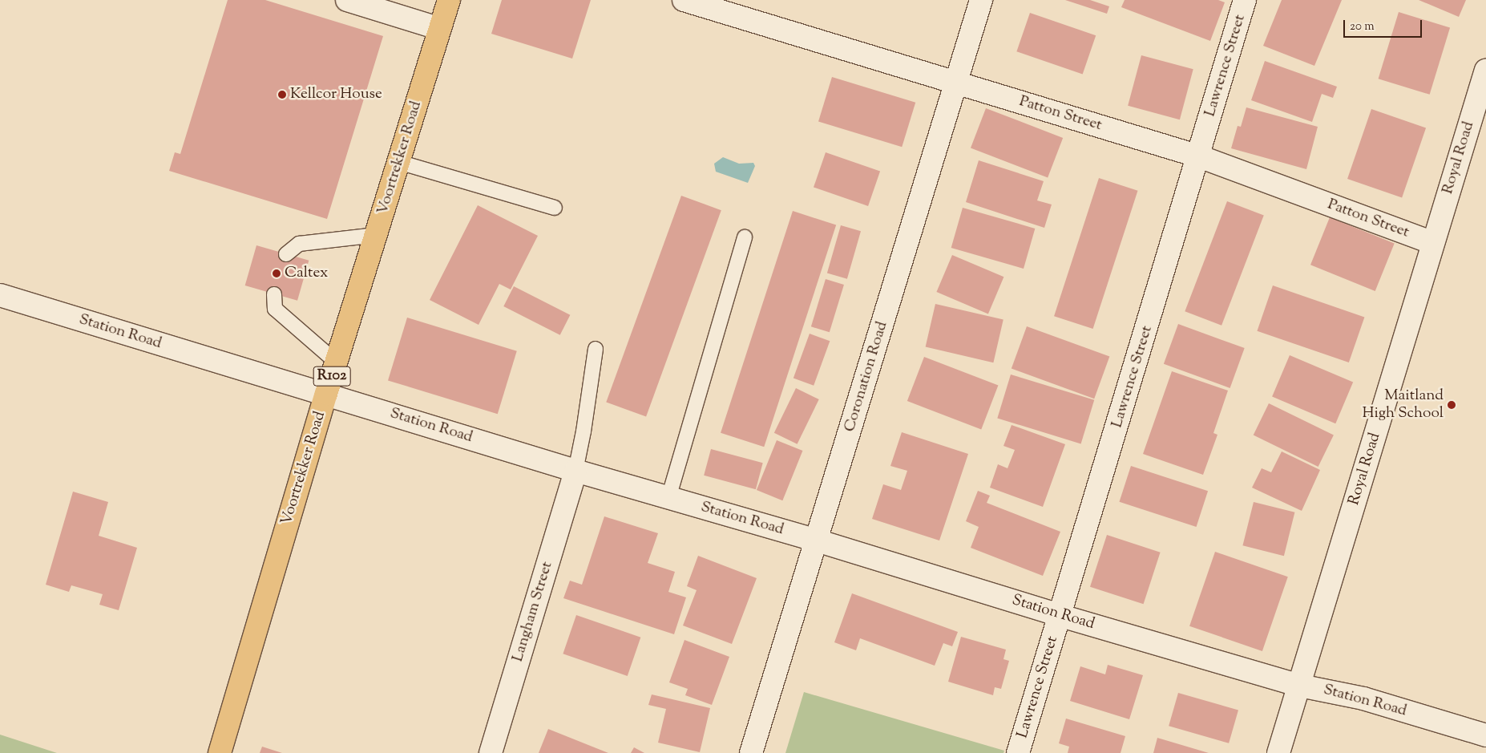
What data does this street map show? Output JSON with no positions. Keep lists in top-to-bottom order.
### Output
{
  "streets": {
    "main road": ["Voortrekker Road", "R102"],
    "street": [
      "Lawrence Street",
      "Patton Street",
      "Royal Road",
      "Station Road",
      "Coronation Road",
      "Langham Street"
    ]
  },
  "crossings": [
    ["Lawrence Street", "Patton Street"],
    ["Lawrence Street", "Station Road"],
    ["Patton Street", "Royal Road"],
    ["Patton Street", "Coronation Road"],
    ["Voortrekker Road", "Station Road"],
    ["Royal Road", "Station Road"],
    ["Station Road", "Coronation Road"],
    ["Station Road", "Langham Street"]
  ],
  "places": ["Kellcor House", "Caltex", "Maitland High School"],
  "scale_bar": "20 m"
}
